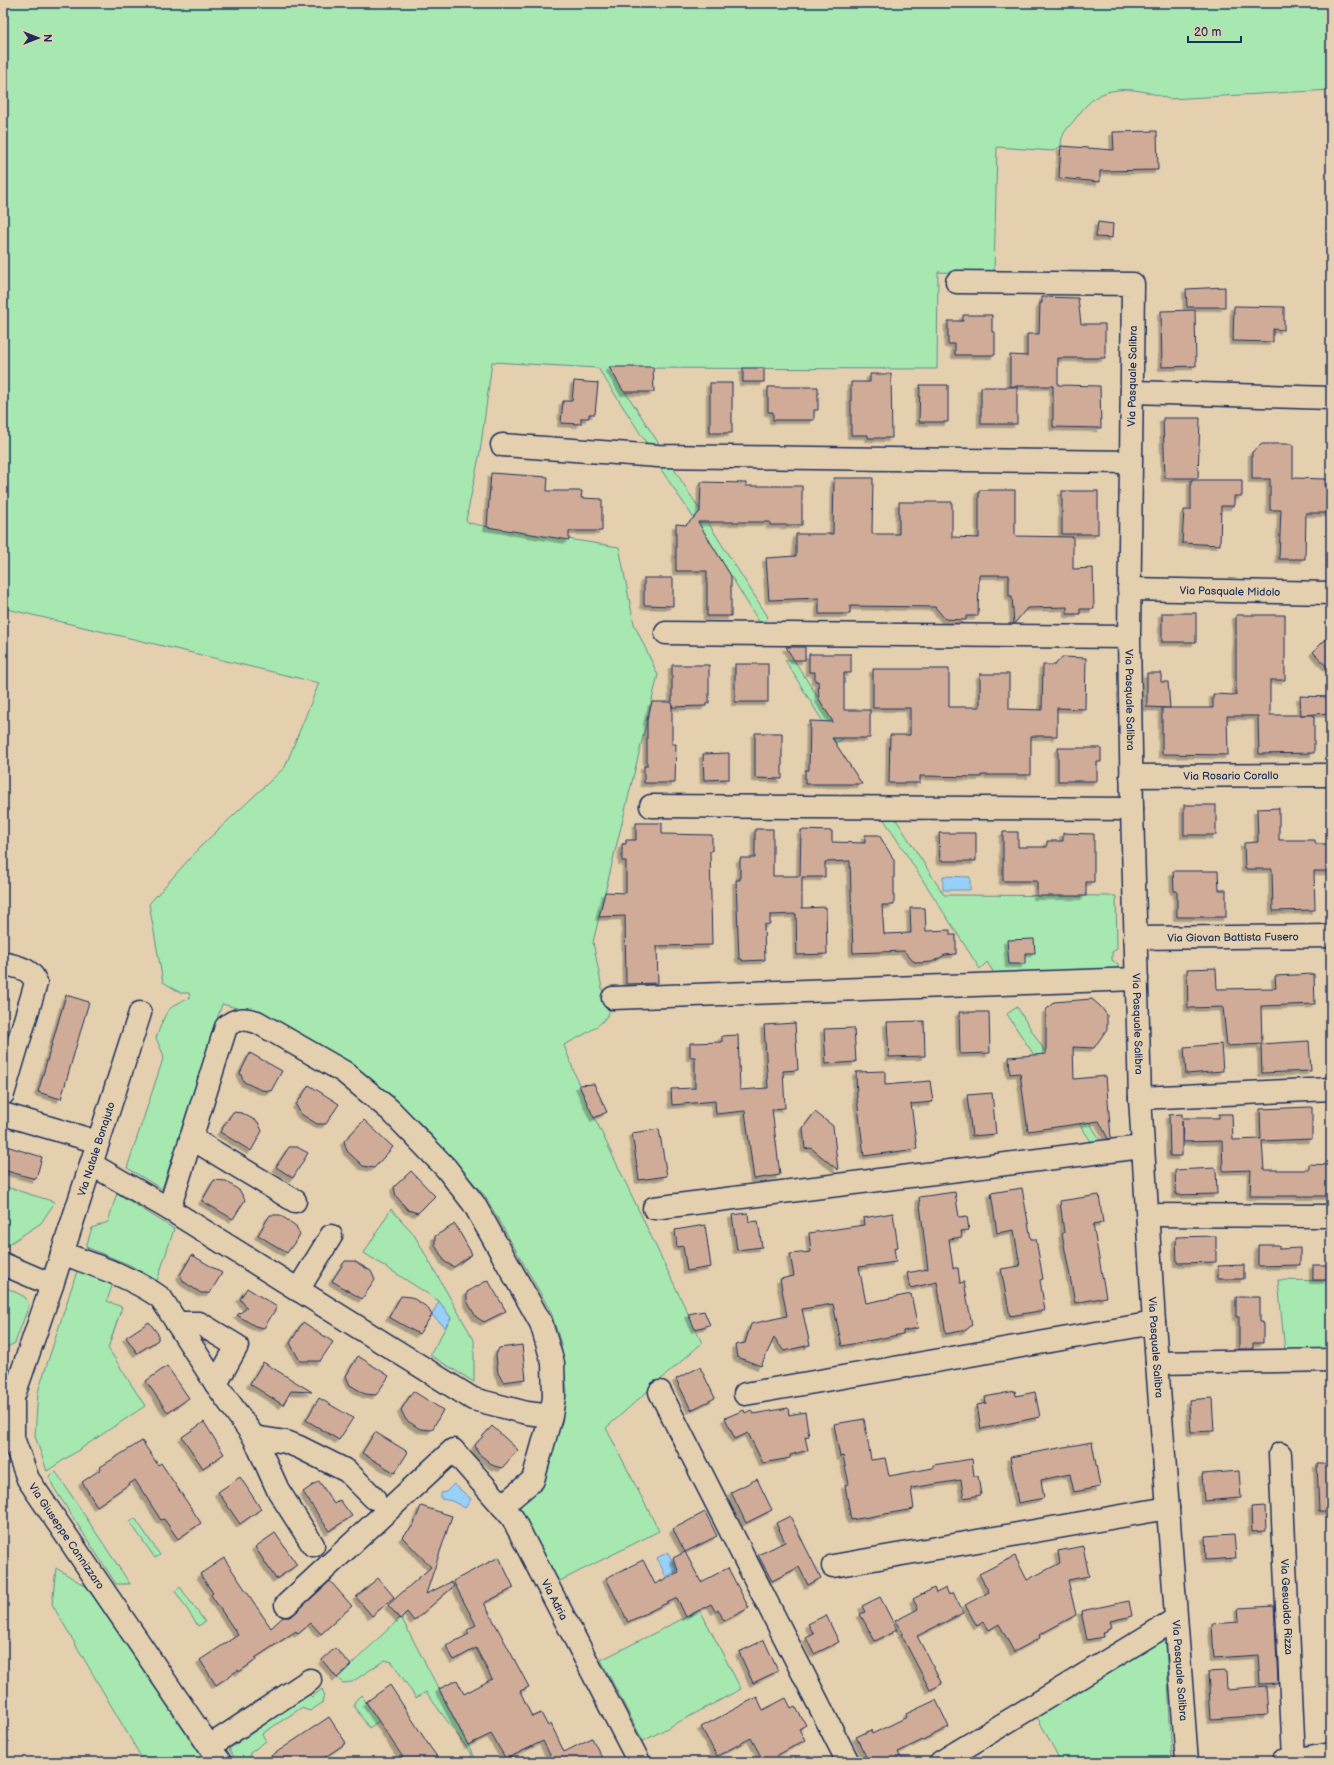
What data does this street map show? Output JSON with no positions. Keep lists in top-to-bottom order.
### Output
{
  "streets": {
    "street": [
      "Via Pasquale Salibra",
      "Via Pasquale Midolo",
      "Via Rosario Corallo",
      "Via Giovan Battista Fusero",
      "Via Natale Bonajuto",
      "Via Giuseppe Cannizzaro",
      "Via Adria",
      "Via Gesualdo Rizza"
    ]
  },
  "crossings": [
    ["Via Pasquale Salibra", "Via Pasquale Midolo"],
    ["Via Pasquale Salibra", "Via Rosario Corallo"],
    ["Via Pasquale Salibra", "Via Giovan Battista Fusero"],
    ["Via Natale Bonajuto", "Via Giuseppe Cannizzaro"]
  ],
  "scale_bar": "20 m",
  "north": "right"
}
